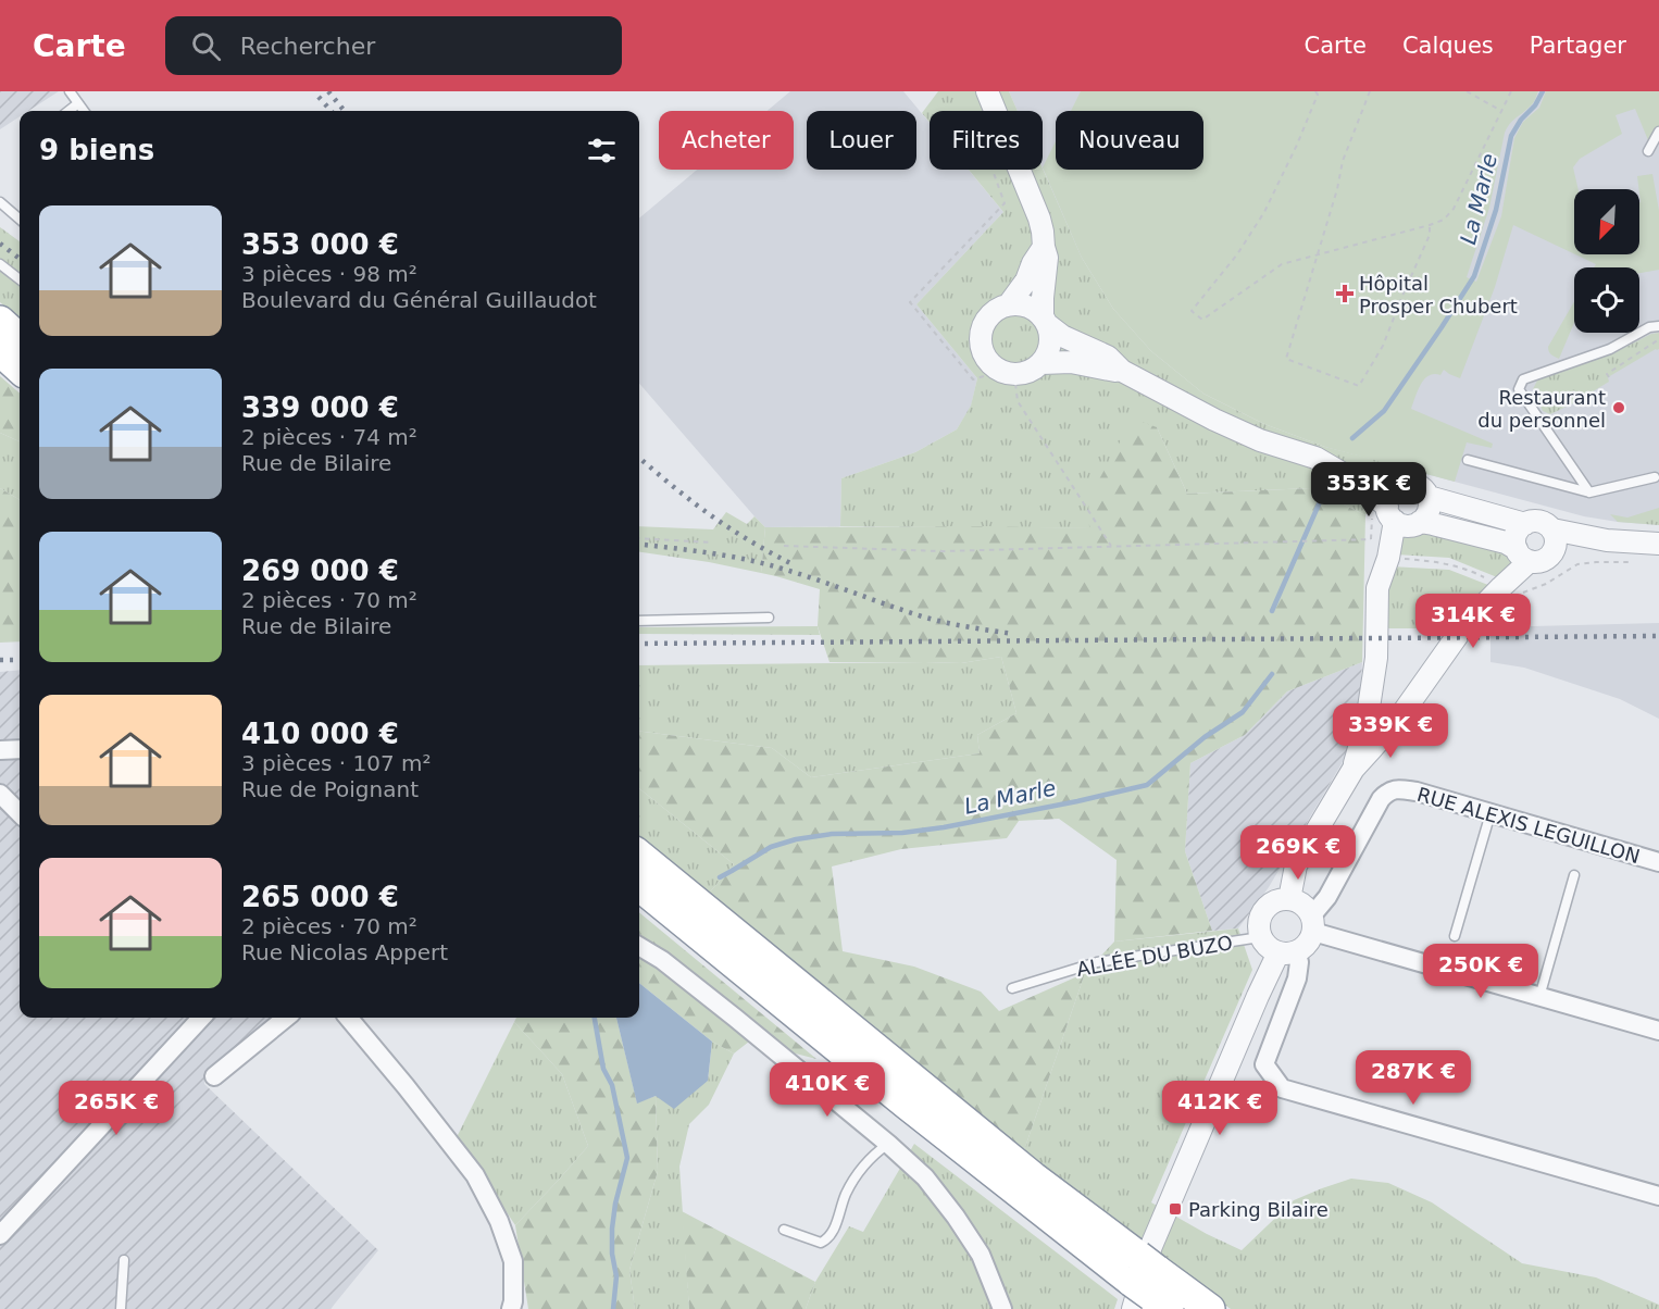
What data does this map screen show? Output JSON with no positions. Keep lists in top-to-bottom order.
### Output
{
  "streets": {
    "street": ["RUE ALEXIS LEGUILLON"],
    "lane": ["ALLÉE DU BUZO"]
  },
  "crossings": [
    ["RUE ALEXIS LEGUILLON", "ALLÉE DU BUZO"]
  ],
  "water": ["La Marle"],
  "places": {
    "health": ["Hôpital Prosper Chubert"],
    "other": ["Restaurant du personnel"],
    "transit": ["Parking Bilaire"]
  },
  "north": "bottom left",
  "page": {
    "header": "Carte",
    "search": "Rechercher",
    "nav": ["Carte", "Calques", "Partager"],
    "chip": [
      "Acheter",
      "Louer",
      "Filtres",
      "Nouveau"
    ],
    "heading": "9 biens",
    "list": [
      {
        "name": "353 000 €",
        "note": "3 pièces · 98 m² · Boulevard du Général Guillaudot"
      },
      {
        "name": "339 000 €",
        "note": "2 pièces · 74 m² · Rue de Bilaire"
      },
      {
        "name": "269 000 €",
        "note": "2 pièces · 70 m² · Rue de Bilaire"
      },
      {
        "name": "410 000 €",
        "note": "3 pièces · 107 m² · Rue de Poignant"
      },
      {
        "name": "265 000 €",
        "note": "2 pièces · 70 m² · Rue Nicolas Appert"
      }
    ],
    "price": [
      "353K €",
      "314K €",
      "339K €",
      "269K €",
      "250K €",
      "287K €",
      "410K €",
      "265K €",
      "412K €"
    ]
  }
}
